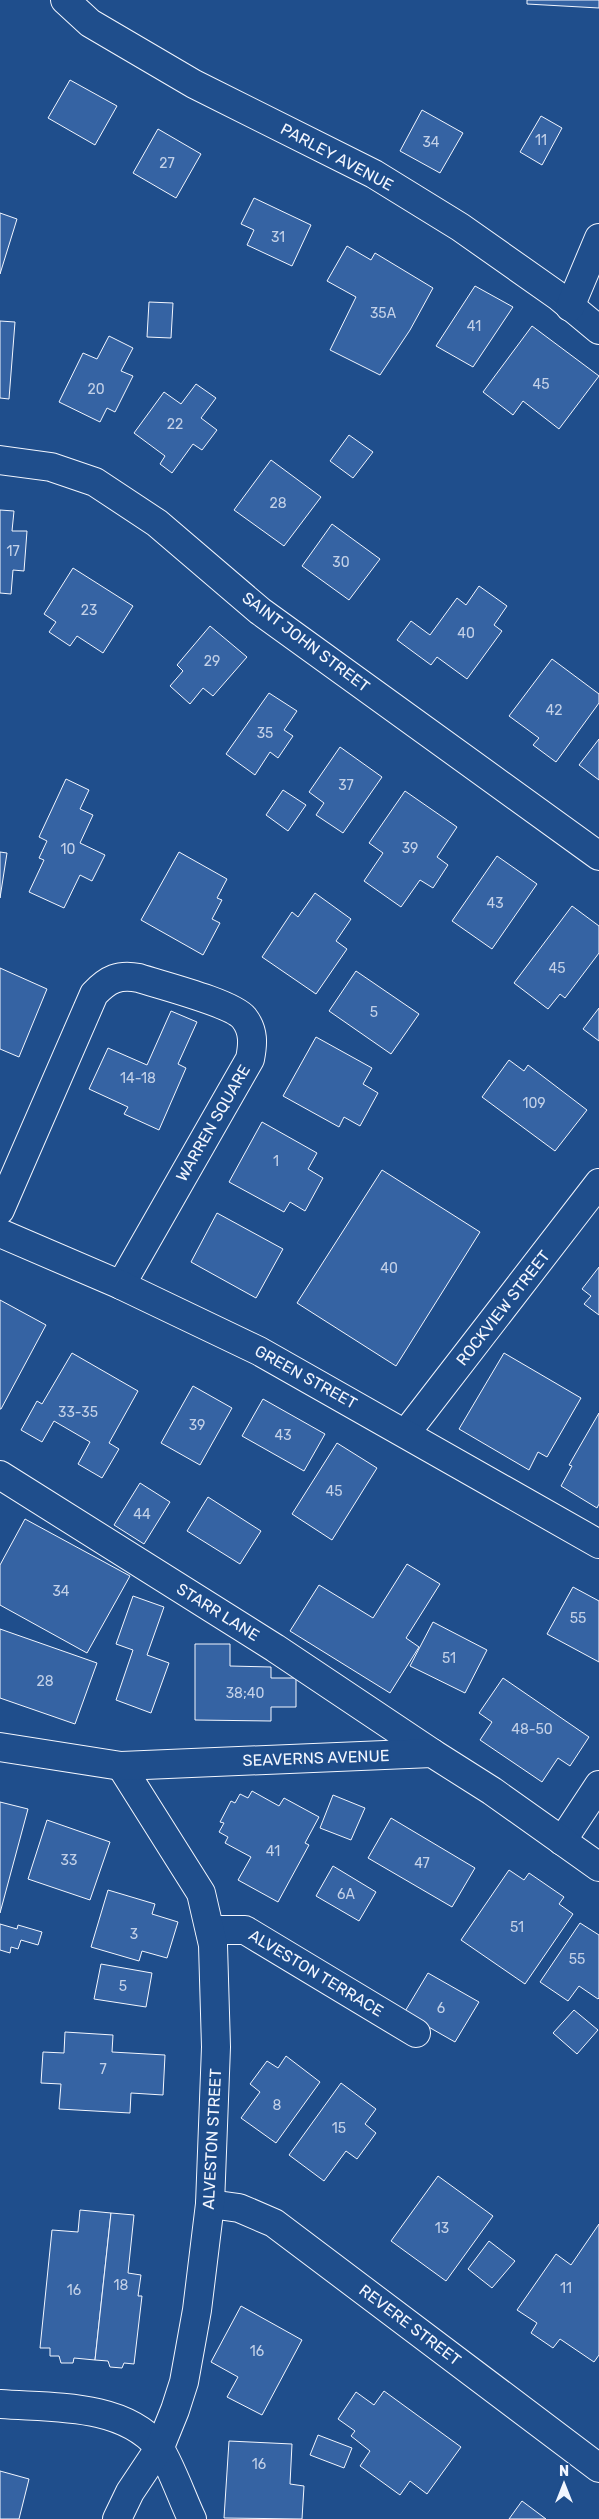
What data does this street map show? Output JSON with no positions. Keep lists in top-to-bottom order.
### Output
{
  "streets": {
    "street": [
      "PARLEY AVENUE",
      "SAINT JOHN STREET",
      "WARREN SQUARE",
      "ROCKVIEW STREET",
      "GREEN STREET",
      "STARR LANE",
      "SEAVERNS AVENUE",
      "ALVESTON TERRACE",
      "ALVESTON STREET",
      "REVERE STREET"
    ]
  },
  "crossings": [
    ["WARREN SQUARE", "GREEN STREET"],
    ["ROCKVIEW STREET", "GREEN STREET"],
    ["STARR LANE", "SEAVERNS AVENUE"],
    ["SEAVERNS AVENUE", "ALVESTON STREET"],
    ["ALVESTON TERRACE", "ALVESTON STREET"],
    ["ALVESTON STREET", "REVERE STREET"]
  ],
  "house_numbers": [
    "11",
    "34",
    "27",
    "31",
    "35A",
    "41",
    "45",
    "20",
    "22",
    "28",
    "17",
    "30",
    "23",
    "40",
    "29",
    "42",
    "35",
    "37",
    "39",
    "10",
    "43",
    "45",
    "5",
    "14-18",
    "109",
    "1",
    "40",
    "33-35",
    "39",
    "43",
    "45",
    "44",
    "34",
    "55",
    "51",
    "28",
    "38;40",
    "48-50",
    "41",
    "33",
    "47",
    "6A",
    "51",
    "3",
    "55",
    "5",
    "6",
    "7",
    "8",
    "15",
    "13",
    "18",
    "11",
    "16",
    "16",
    "16"
  ],
  "north": "top"
}
